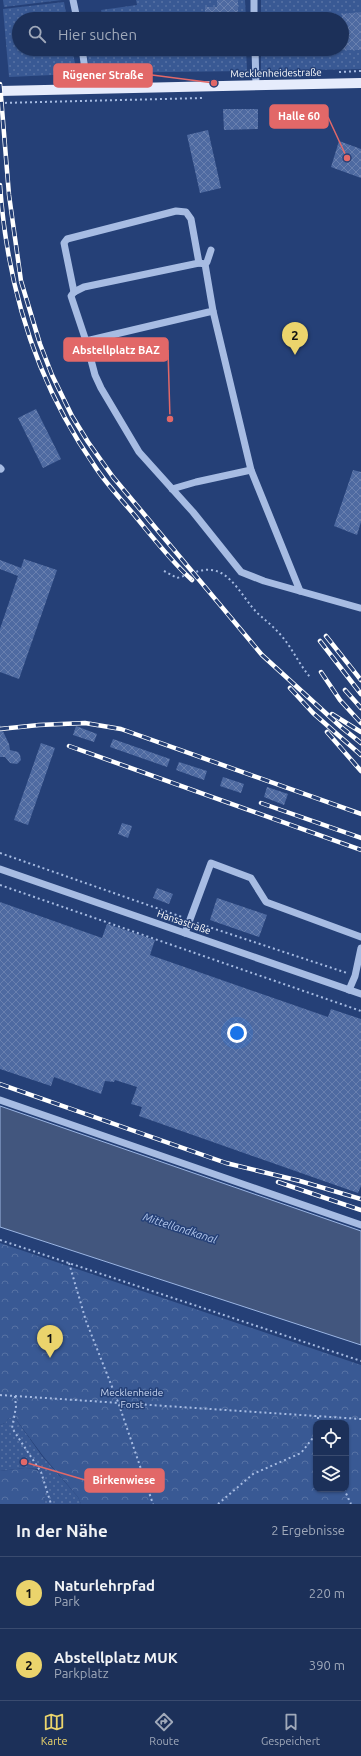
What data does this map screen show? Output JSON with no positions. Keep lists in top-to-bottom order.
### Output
{
  "streets": {
    "main road": ["Mecklenheidestraße"],
    "street": ["Hansastraße"]
  },
  "water": ["Mittellandkanal"],
  "parks": ["Mecklenheide Forst"],
  "places": [
    "Rügener Straße",
    "Halle 60",
    "Abstellplatz BAZ",
    "Birkenwiese"
  ],
  "page": {
    "search": "Hier suchen",
    "pins": ["2", "1"],
    "heading": ["In der Nähe", "2 Ergebnisse"],
    "list": [
      {
        "mark": "1",
        "name": "Naturlehrpfad",
        "note": "Park",
        "value": "220 m"
      },
      {
        "mark": "2",
        "name": "Abstellplatz MUK",
        "note": "Parkplatz",
        "value": "390 m"
      }
    ],
    "nav": ["Karte", "Route", "Gespeichert"]
  }
}
